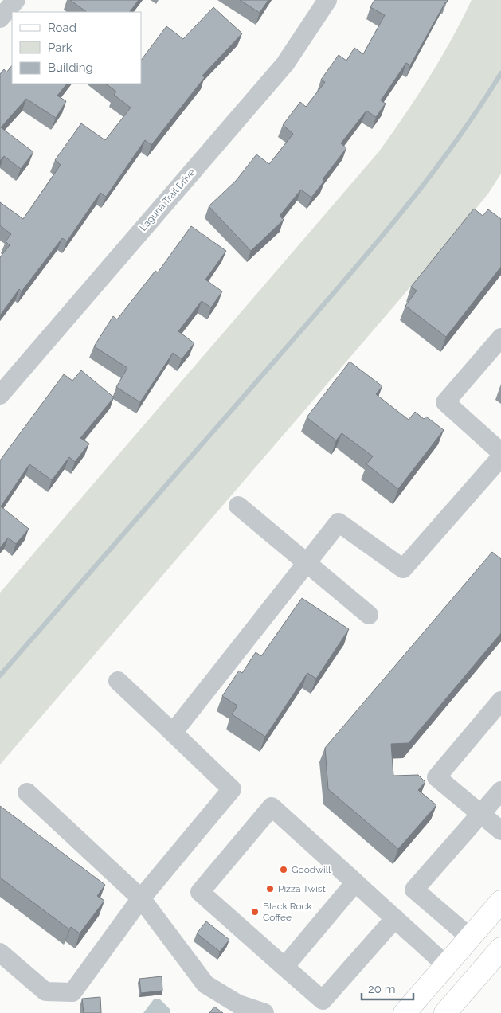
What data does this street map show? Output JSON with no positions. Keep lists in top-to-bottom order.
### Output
{
  "streets": {
    "street": ["Laguna Trail Drive"]
  },
  "places": ["Goodwill", "Pizza Twist", "Black Rock Coffee"],
  "legend": ["Road", "Park", "Building"],
  "scale_bar": "20 m"
}
